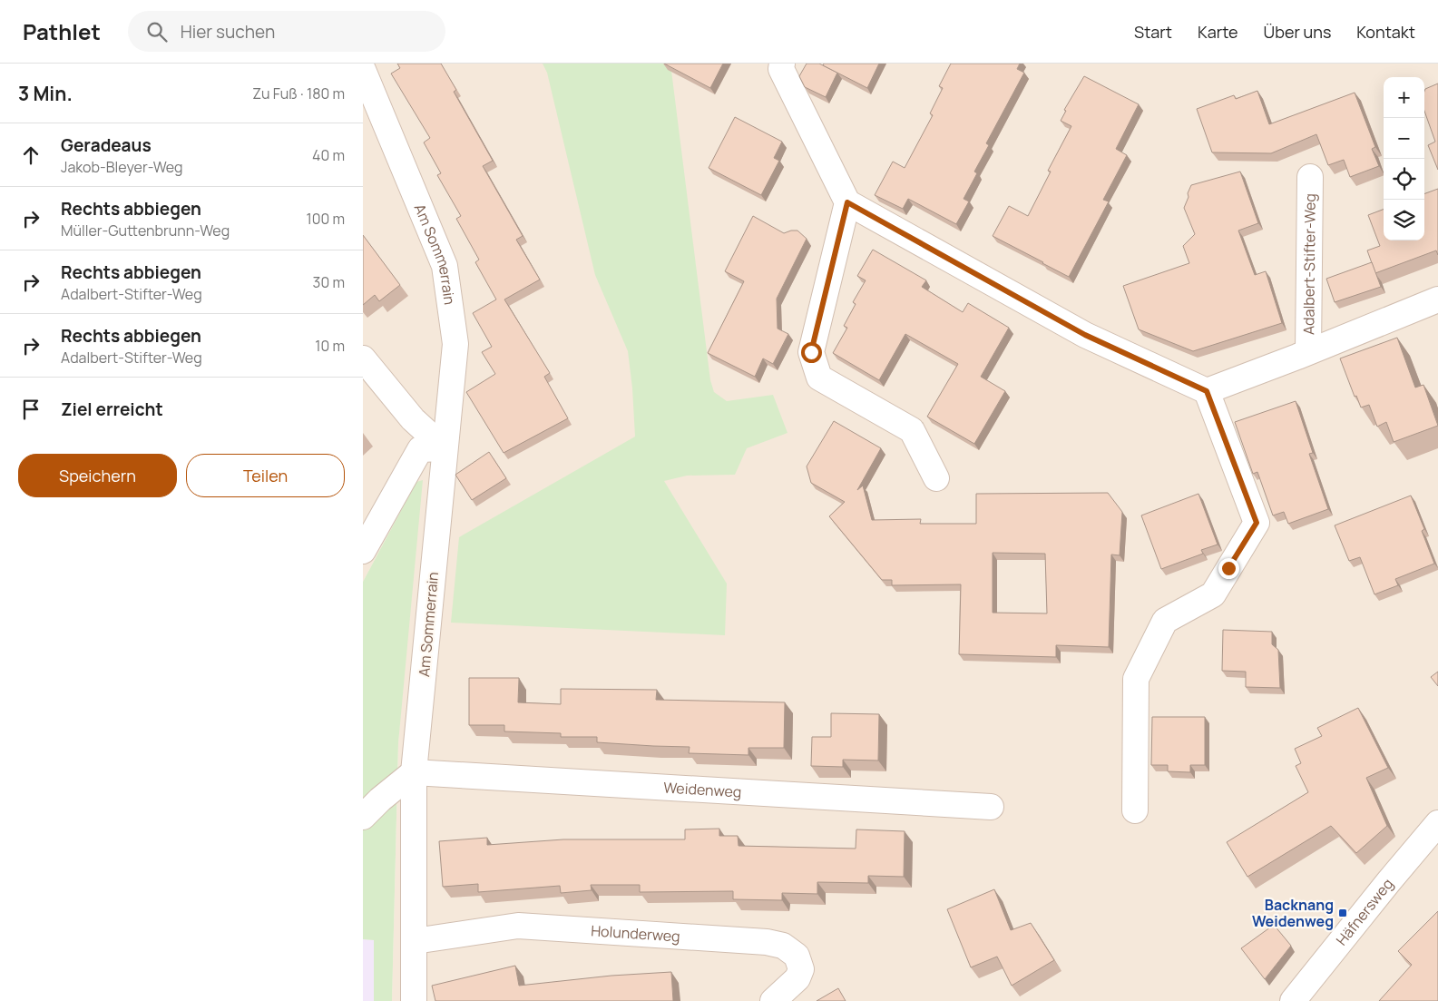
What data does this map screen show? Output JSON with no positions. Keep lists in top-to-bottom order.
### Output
{
  "streets": {
    "street": [
      "Am Sommerrain",
      "Adalbert-Stifter-Weg",
      "Weidenweg",
      "Häfnersweg",
      "Holunderweg"
    ]
  },
  "crossings": [
    ["Am Sommerrain", "Weidenweg"],
    ["Am Sommerrain", "Holunderweg"]
  ],
  "places": {
    "transit": ["Backnang Weidenweg"]
  },
  "page": {
    "header": "Pathlet",
    "search": "Hier suchen",
    "nav": [
      "Start",
      "Karte",
      "Über uns",
      "Kontakt"
    ],
    "heading": ["3 Min.", "Zu Fuß · 180 m"],
    "map_buttons": ["+", "−"],
    "list": [
      ["Geradeaus", "Jakob-Bleyer-Weg", "40 m"],
      ["Rechts abbiegen", "Müller-Guttenbrunn-Weg", "100 m"],
      ["Rechts abbiegen", "Adalbert-Stifter-Weg", "30 m"],
      ["Rechts abbiegen", "Adalbert-Stifter-Weg", "10 m"],
      "Ziel erreicht"
    ],
    "buttons": ["Speichern", "Teilen"]
  }
}
